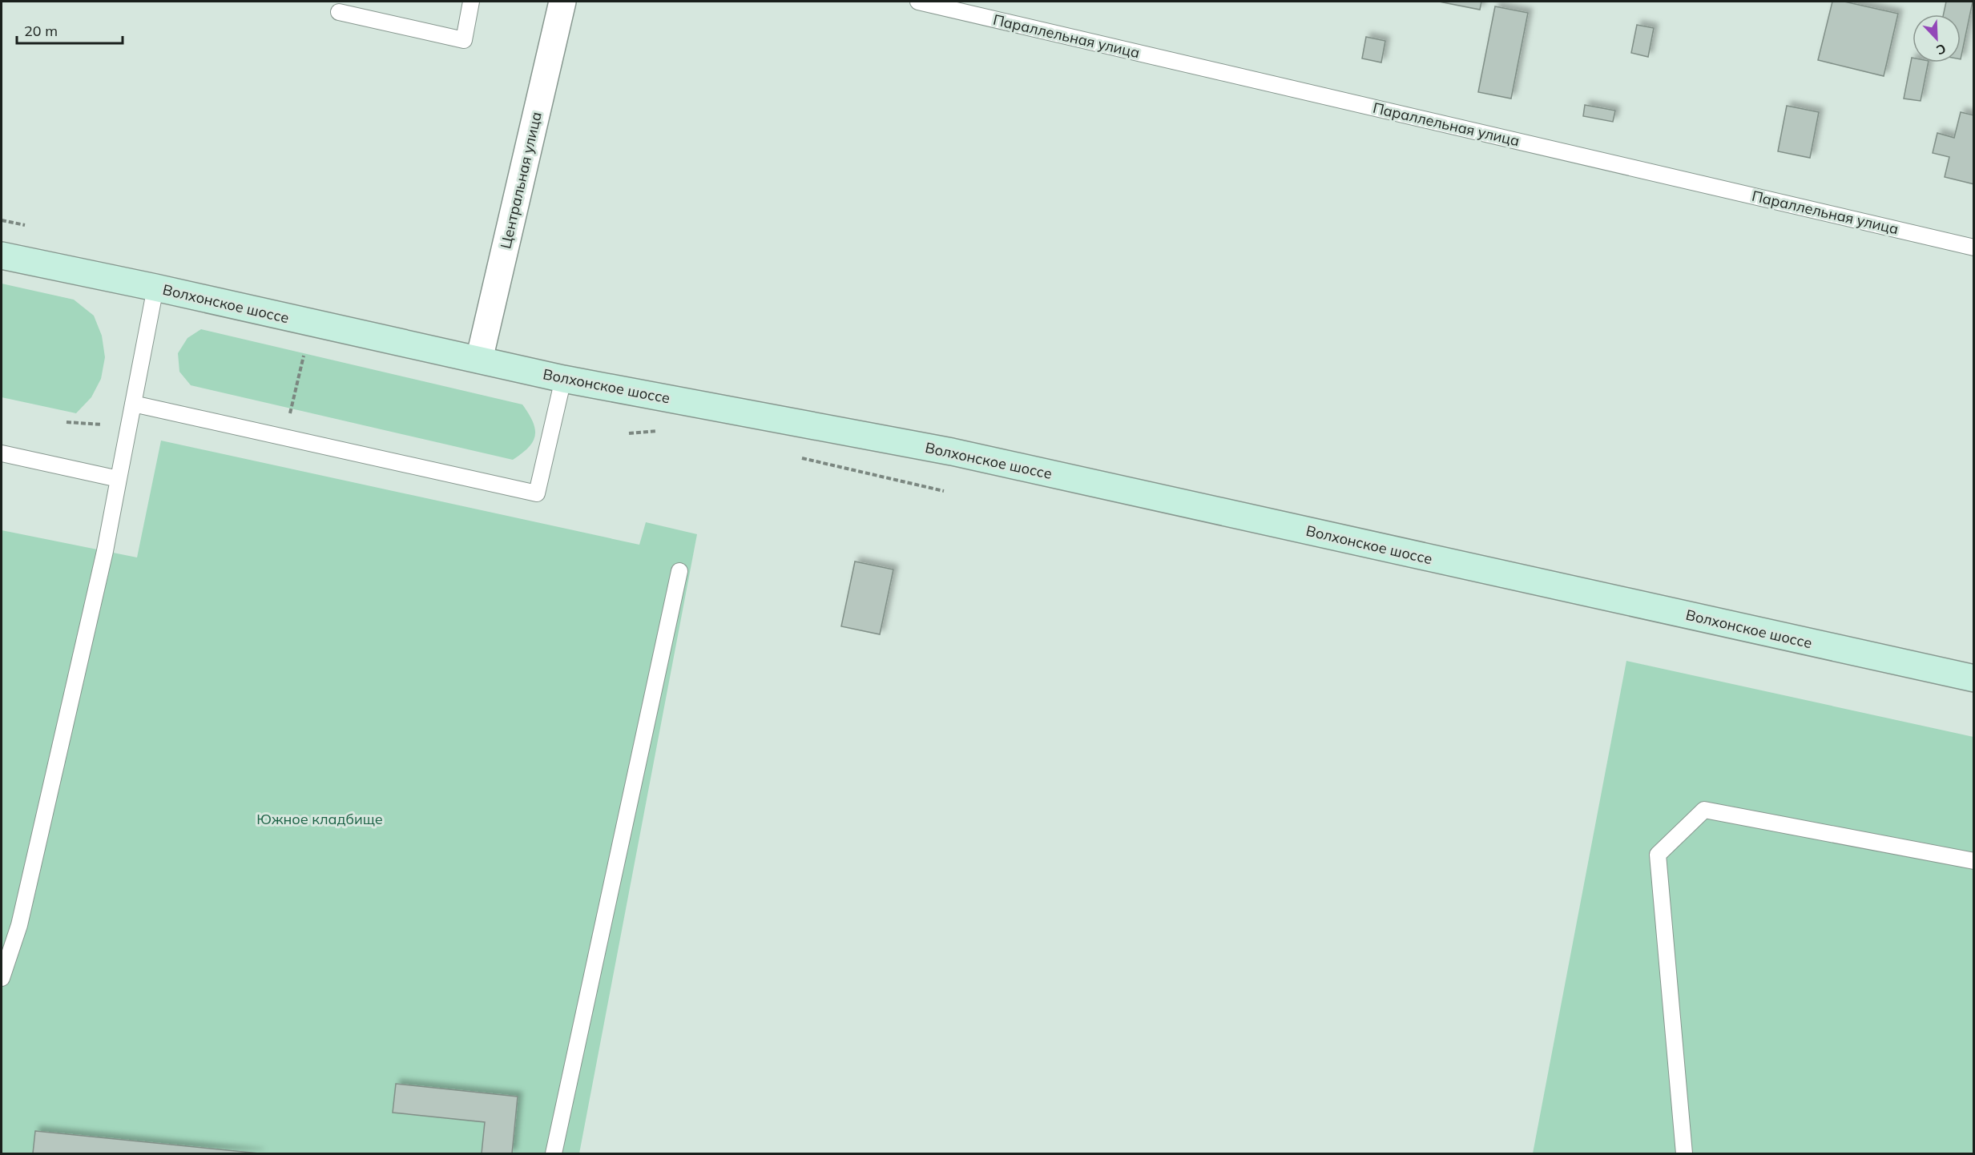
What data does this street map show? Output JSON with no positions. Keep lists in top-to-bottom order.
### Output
{
  "streets": {
    "main road": ["Волхонское шоссе"],
    "street": ["Центральная улица"],
    "lane": ["Параллельная улица"]
  },
  "crossings": [
    ["Центральная улица", "Волхонское шоссе"]
  ],
  "parks": ["Южное кладбище"],
  "scale_bar": "20 m",
  "north": "bottom right"
}
